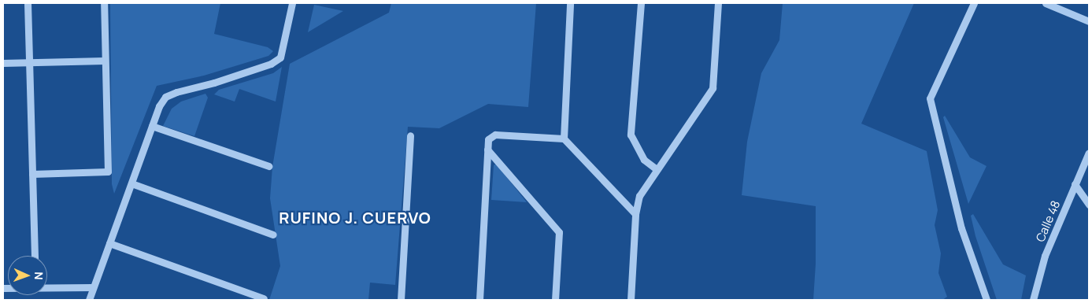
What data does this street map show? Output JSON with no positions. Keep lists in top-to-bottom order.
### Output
{
  "streets": {
    "street": ["Calle 48"]
  },
  "districts": ["RUFINO J. CUERVO"],
  "north": "right"
}
